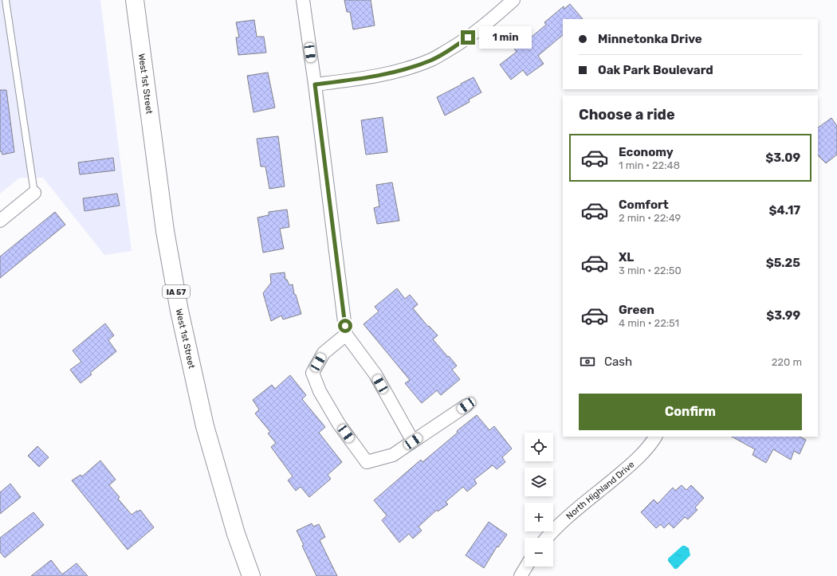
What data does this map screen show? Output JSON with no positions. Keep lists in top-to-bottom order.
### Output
{
  "streets": {
    "main road": ["West 1st Street", "IA 57"],
    "street": ["North Highland Drive"]
  },
  "page": {
    "banner": ["Minnetonka Drive", "Oak Park Boulevard"],
    "bubble": "1 min",
    "heading": "Choose a ride",
    "list": [
      {
        "name": "Economy",
        "note": "1 min · 22:48",
        "value": "$3.09"
      },
      {
        "name": "Comfort",
        "note": "2 min · 22:49",
        "value": "$4.17"
      },
      {
        "name": "XL",
        "note": "3 min · 22:50",
        "value": "$5.25"
      },
      {
        "name": "Green",
        "note": "4 min · 22:51",
        "value": "$3.99"
      }
    ],
    "pay": ["Cash", "220 m"],
    "buttons": "Confirm",
    "map_buttons": ["+", "−"]
  }
}
